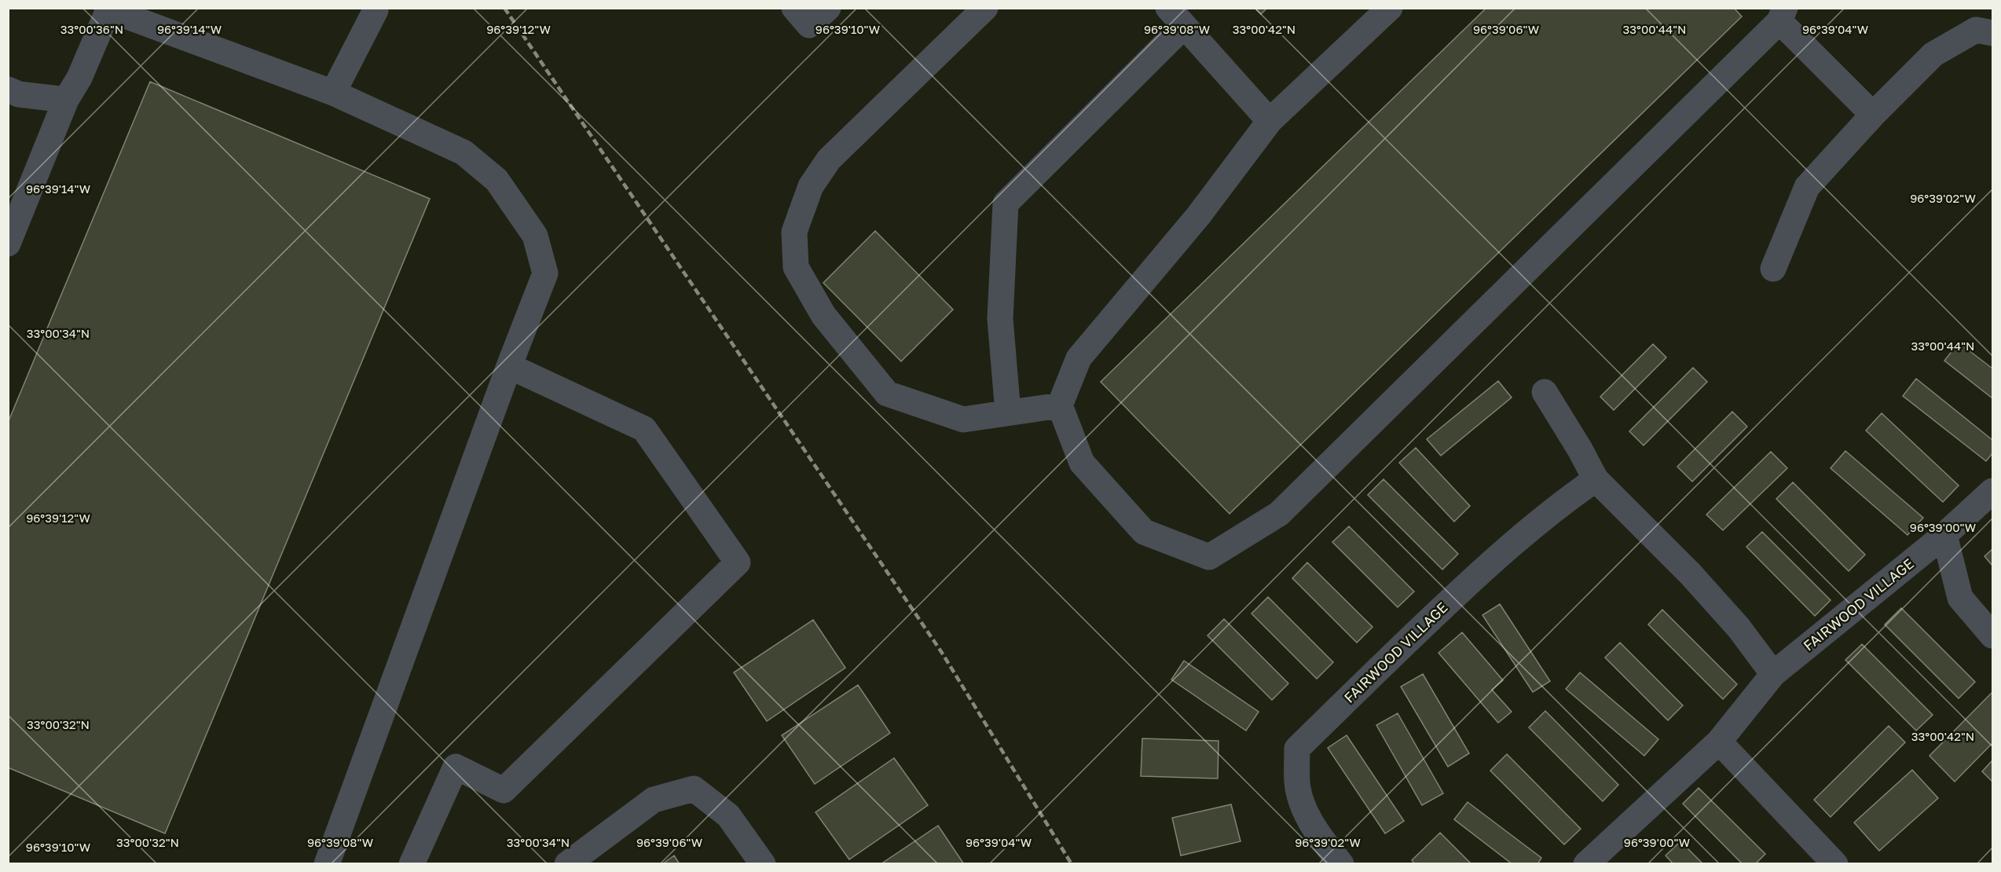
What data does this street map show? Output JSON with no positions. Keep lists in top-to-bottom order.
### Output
{
  "streets": {
    "street": ["FAIRWOOD VILLAGE"]
  },
  "coordinates": [
    "33°00'36\"N",
    "96°39'14\"W",
    "96°39'12\"W",
    "96°39'10\"W",
    "96°39'08\"W",
    "33°00'42\"N",
    "96°39'06\"W",
    "33°00'44\"N",
    "96°39'04\"W",
    "96°39'02\"W",
    "33°00'34\"N",
    "96°39'00\"W",
    "33°00'32\"N"
  ]
}
